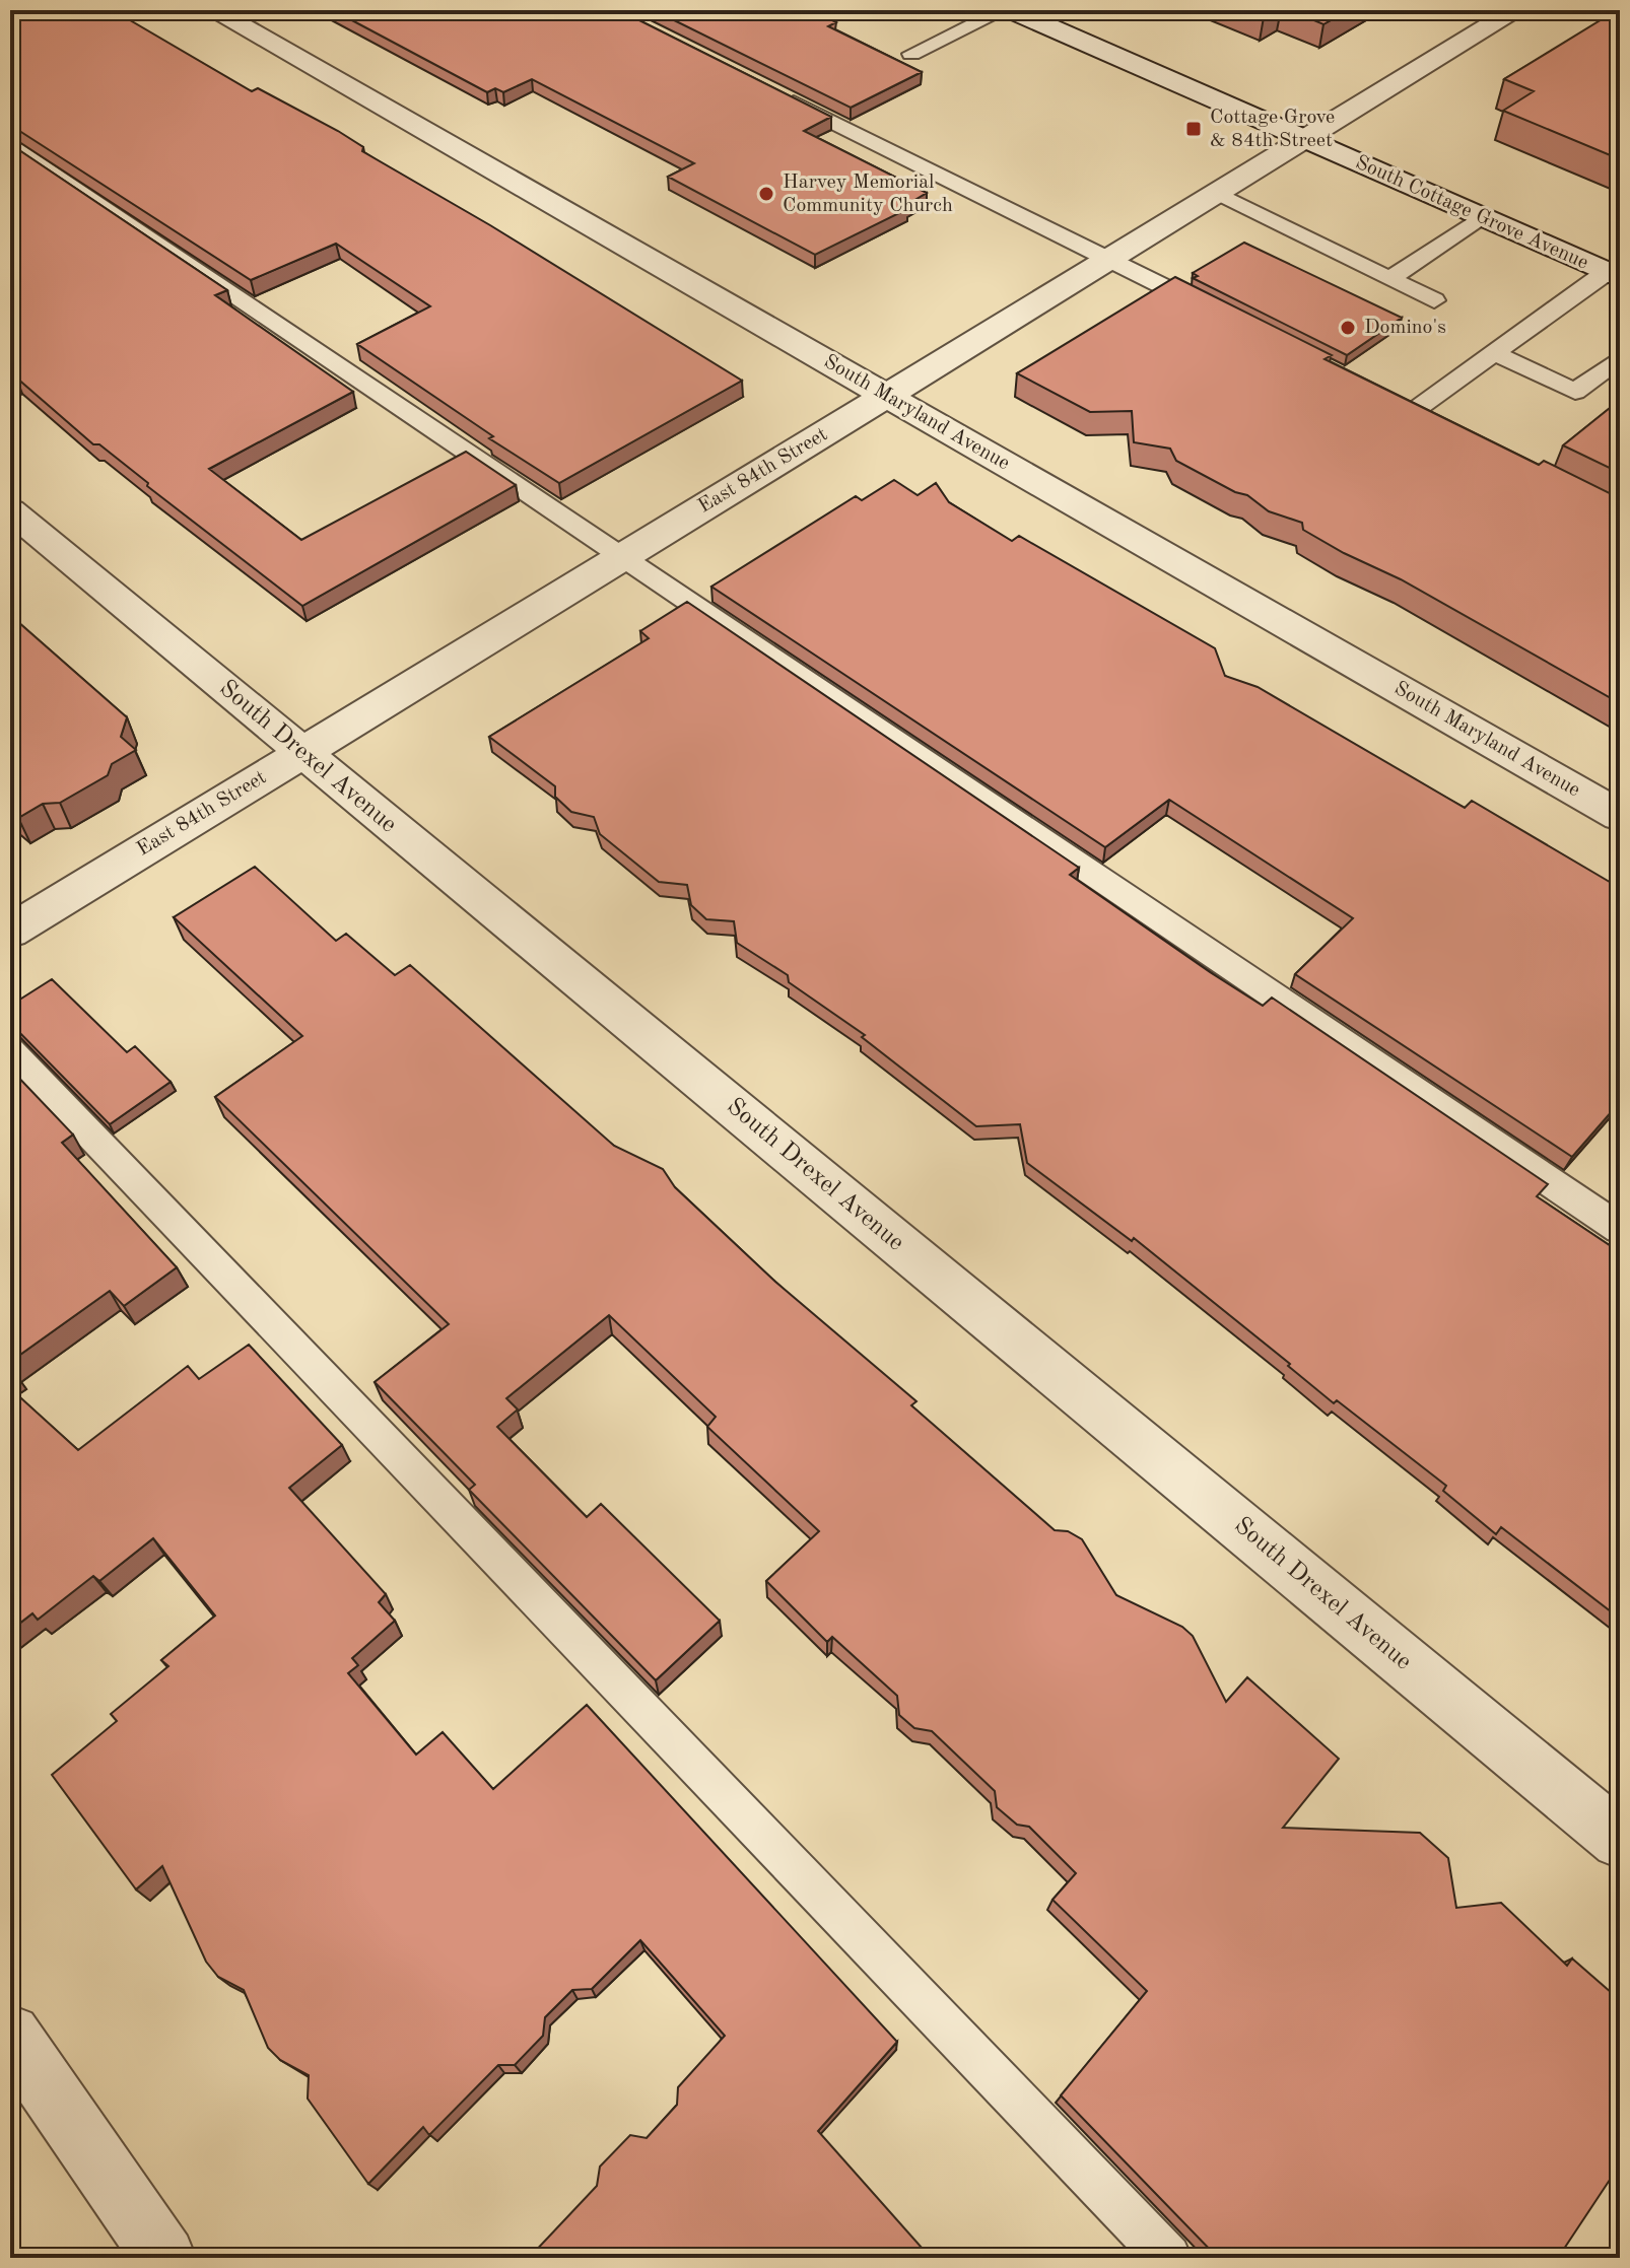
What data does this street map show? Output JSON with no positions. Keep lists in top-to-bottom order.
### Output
{
  "streets": {
    "street": [
      "South Cottage Grove Avenue",
      "South Maryland Avenue",
      "East 84th Street",
      "South Drexel Avenue"
    ]
  },
  "crossings": [
    ["South Cottage Grove Avenue", "East 84th Street"],
    ["South Maryland Avenue", "East 84th Street"],
    ["East 84th Street", "South Drexel Avenue"]
  ],
  "places": {
    "transit": ["Cottage Grove & 84th Street"],
    "other": ["Harvey Memorial Community Church", "Domino's"]
  }
}
